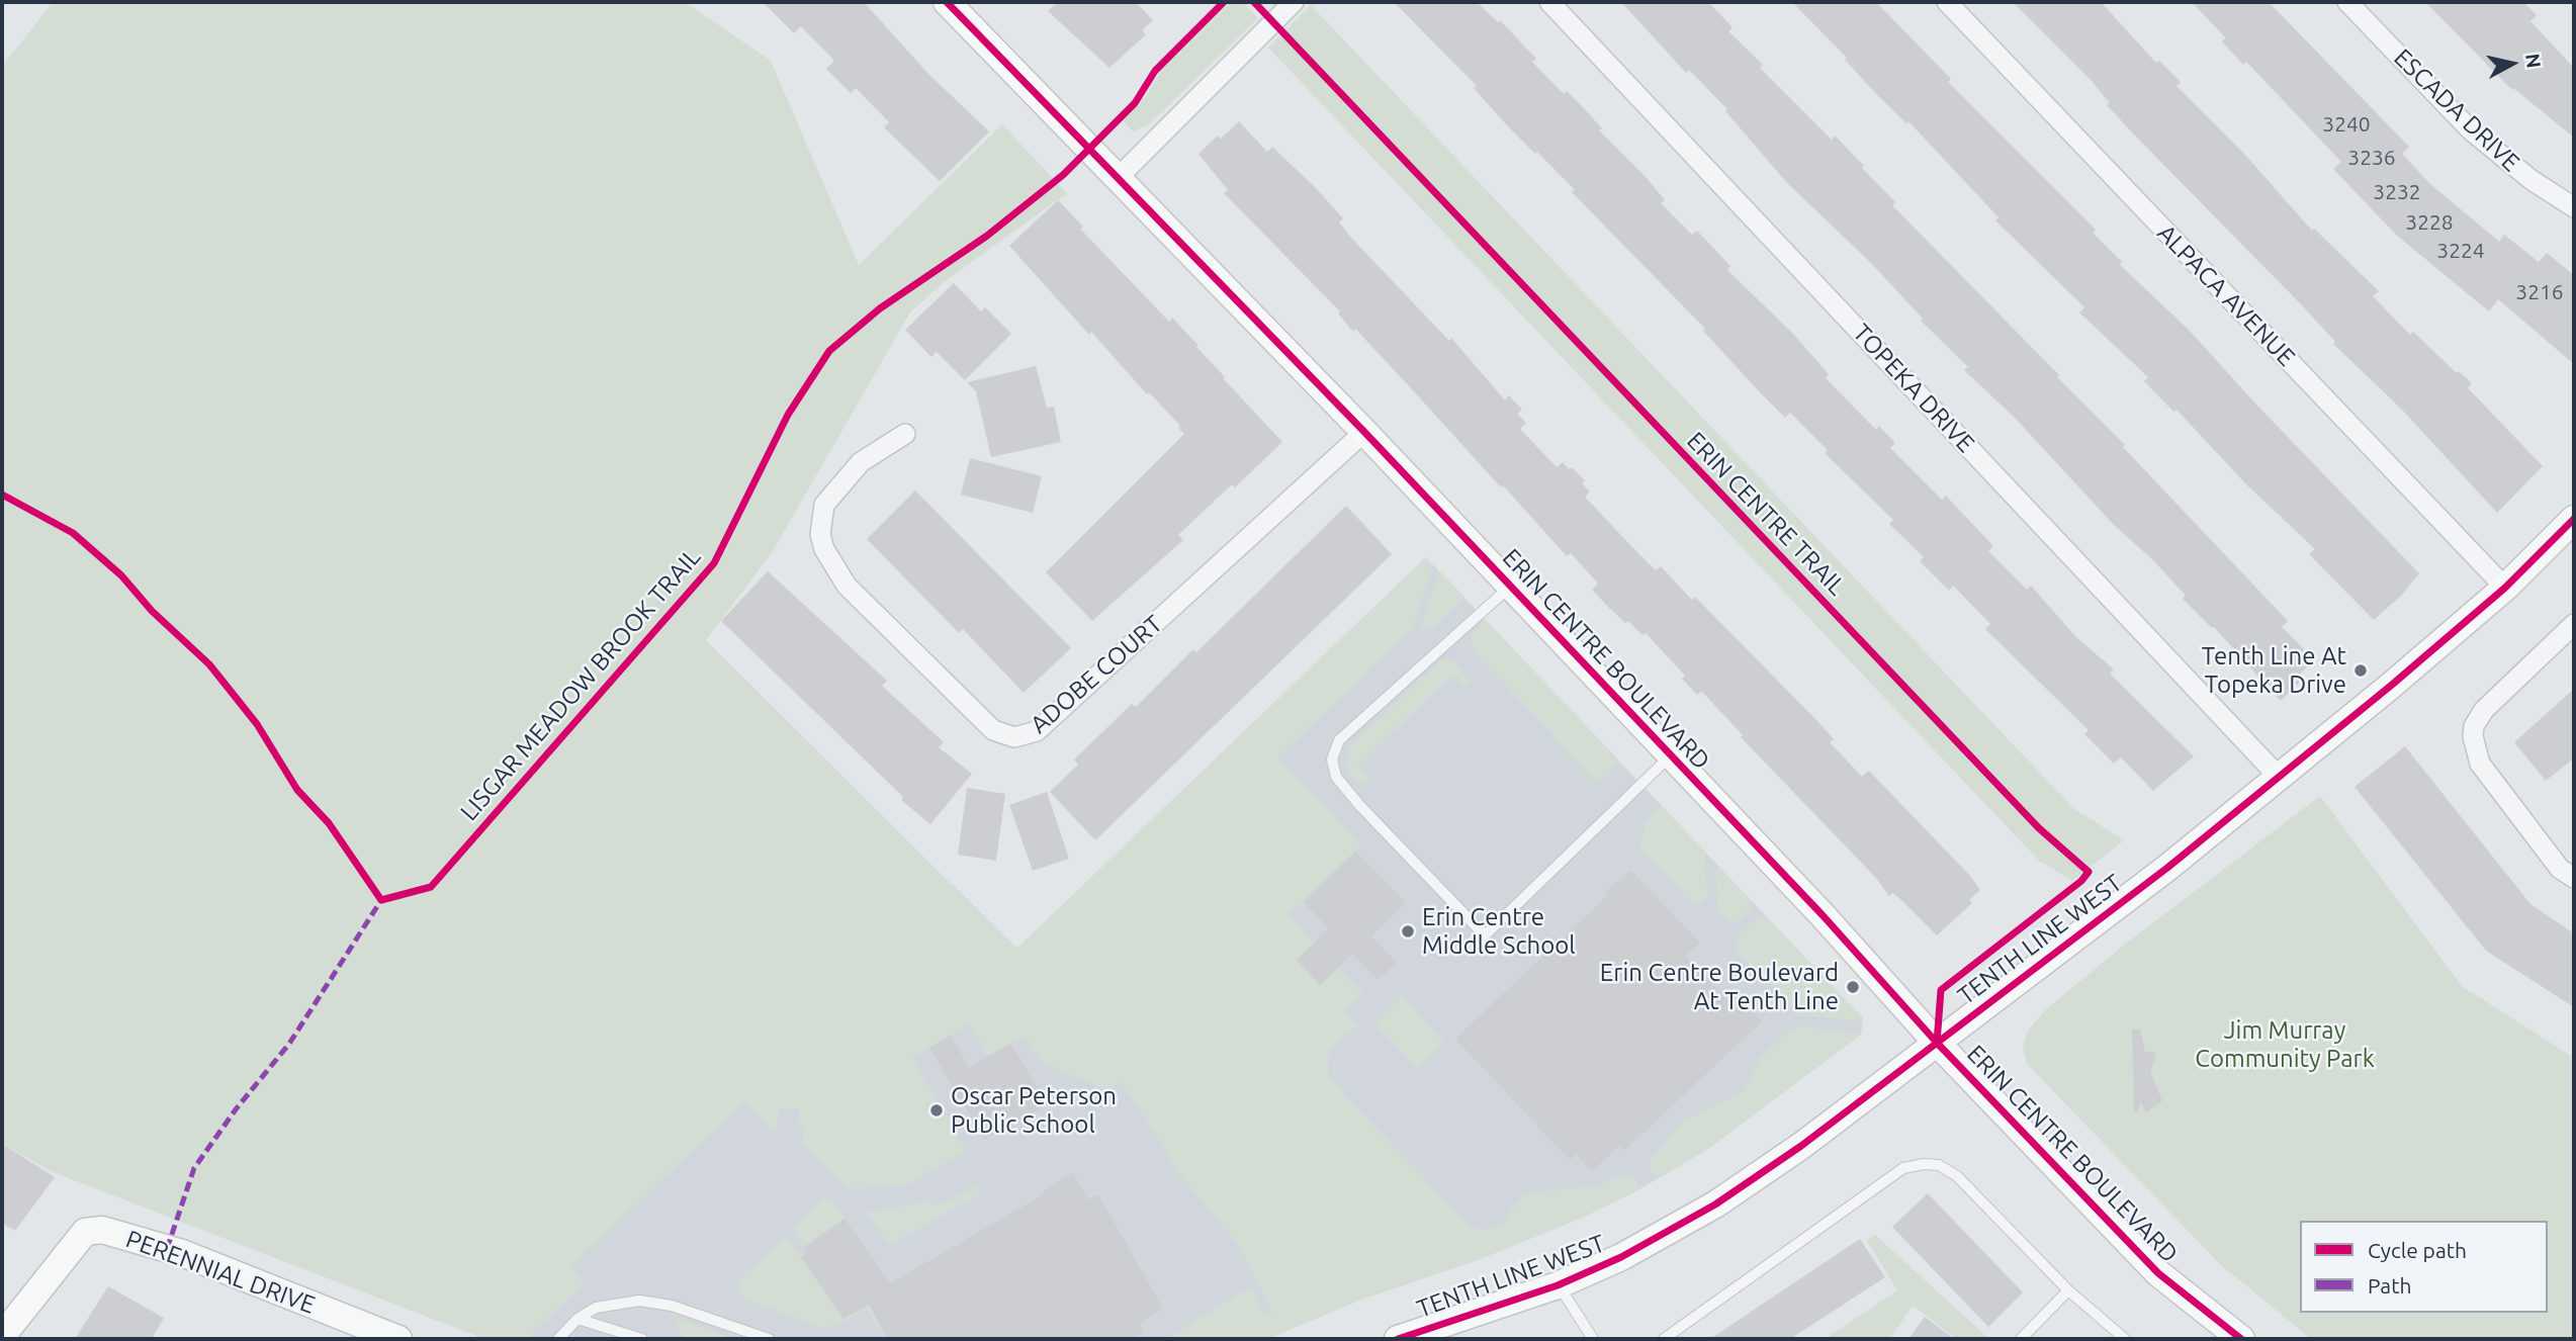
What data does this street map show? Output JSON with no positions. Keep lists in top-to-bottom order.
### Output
{
  "streets": {
    "street": [
      "ESCADA DRIVE",
      "ALPACA AVENUE",
      "TOPEKA DRIVE",
      "ERIN CENTRE BOULEVARD",
      "ADOBE COURT",
      "TENTH LINE WEST",
      "PERENNIAL DRIVE"
    ],
    "cycle path": ["ERIN CENTRE TRAIL", "LISGAR MEADOW BROOK TRAIL"]
  },
  "crossings": [
    ["ALPACA AVENUE", "TENTH LINE WEST"],
    ["TOPEKA DRIVE", "TENTH LINE WEST"],
    ["ERIN CENTRE BOULEVARD", "ADOBE COURT"],
    ["ERIN CENTRE BOULEVARD", "TENTH LINE WEST"]
  ],
  "parks": ["Jim Murray Community Park"],
  "places": [
    "Tenth Line At Topeka Drive",
    "Erin Centre Middle School",
    "Erin Centre Boulevard At Tenth Line",
    "Oscar Peterson Public School"
  ],
  "house_numbers": [
    "3240",
    "3236",
    "3232",
    "3228",
    "3224",
    "3216"
  ],
  "legend": ["Cycle path", "Path"],
  "north": "right"
}
